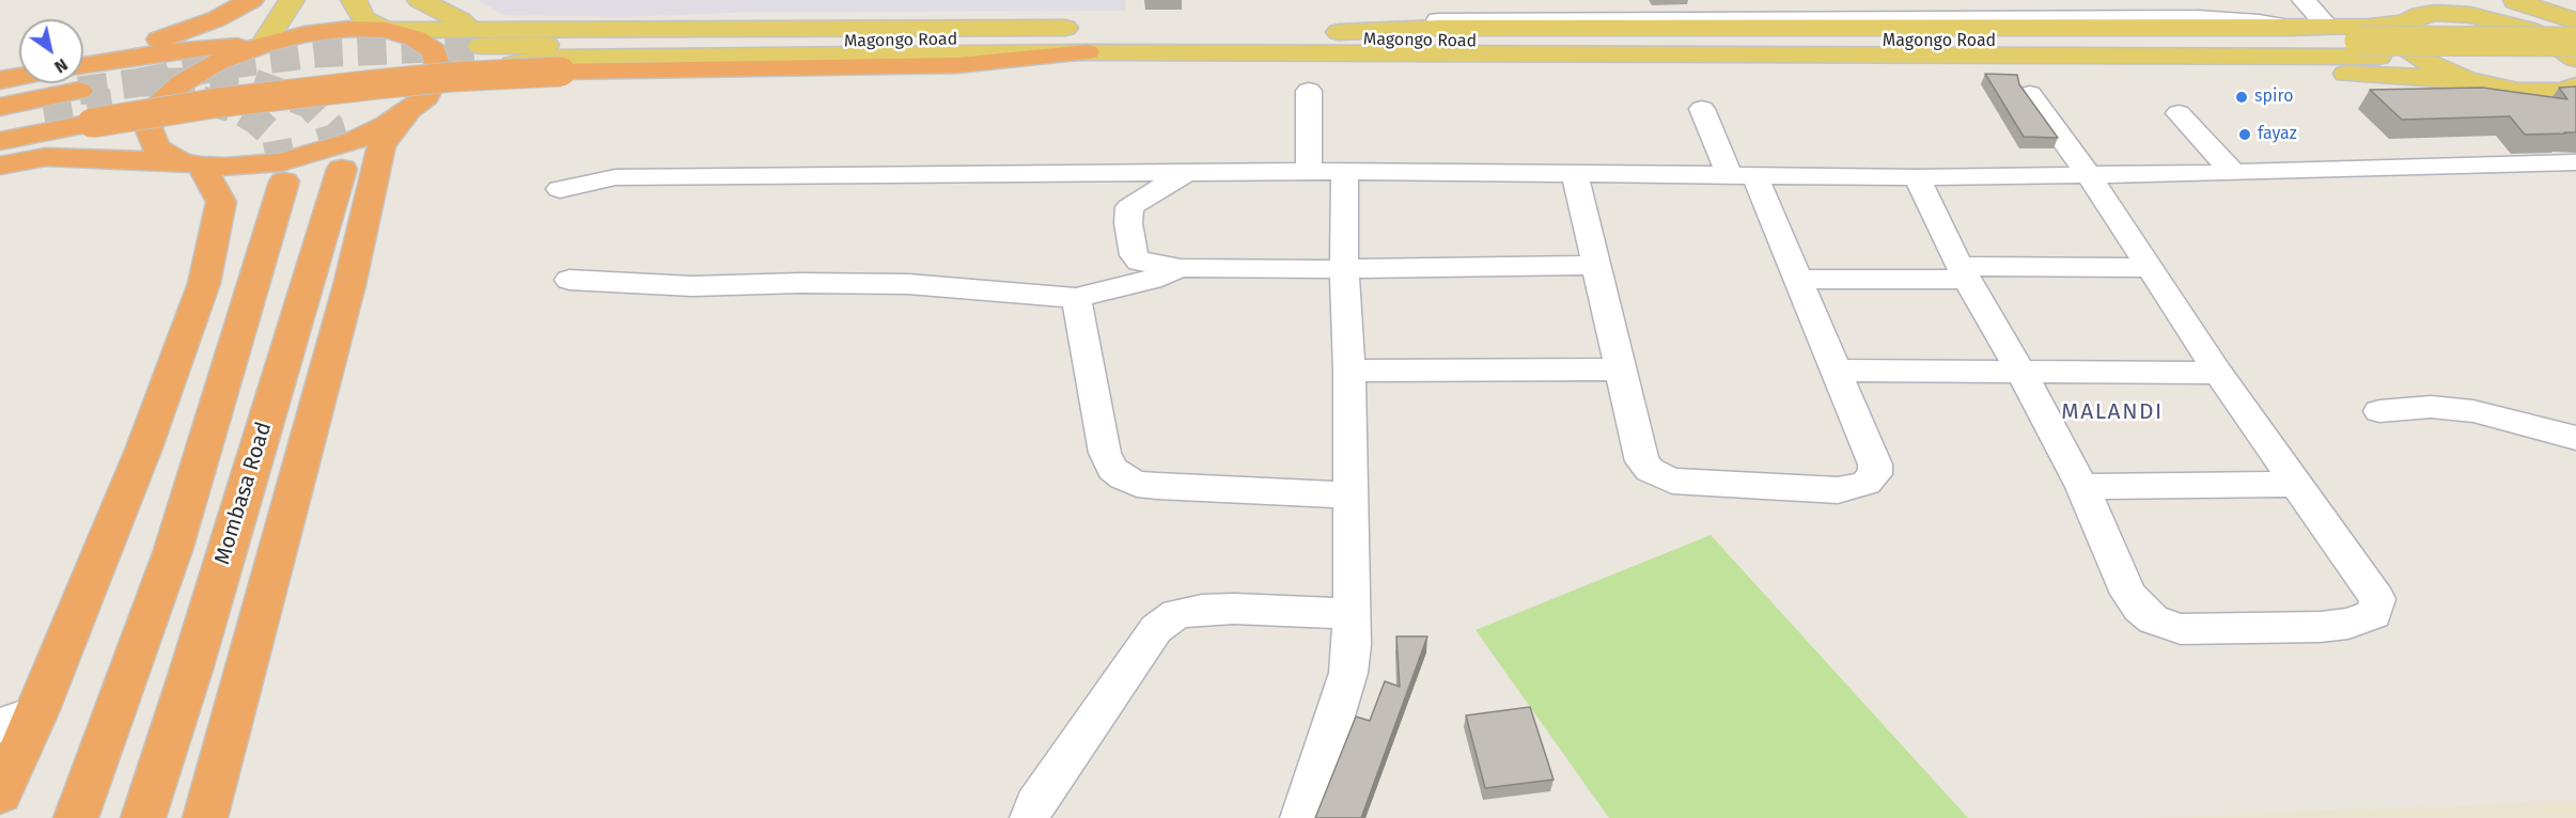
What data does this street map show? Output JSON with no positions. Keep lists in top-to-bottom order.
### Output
{
  "streets": {
    "highway": ["Mombasa Road"],
    "main road": ["Magongo Road"]
  },
  "districts": ["MALANDI"],
  "places": ["spiro", "fayaz"],
  "north": "bottom right"
}
